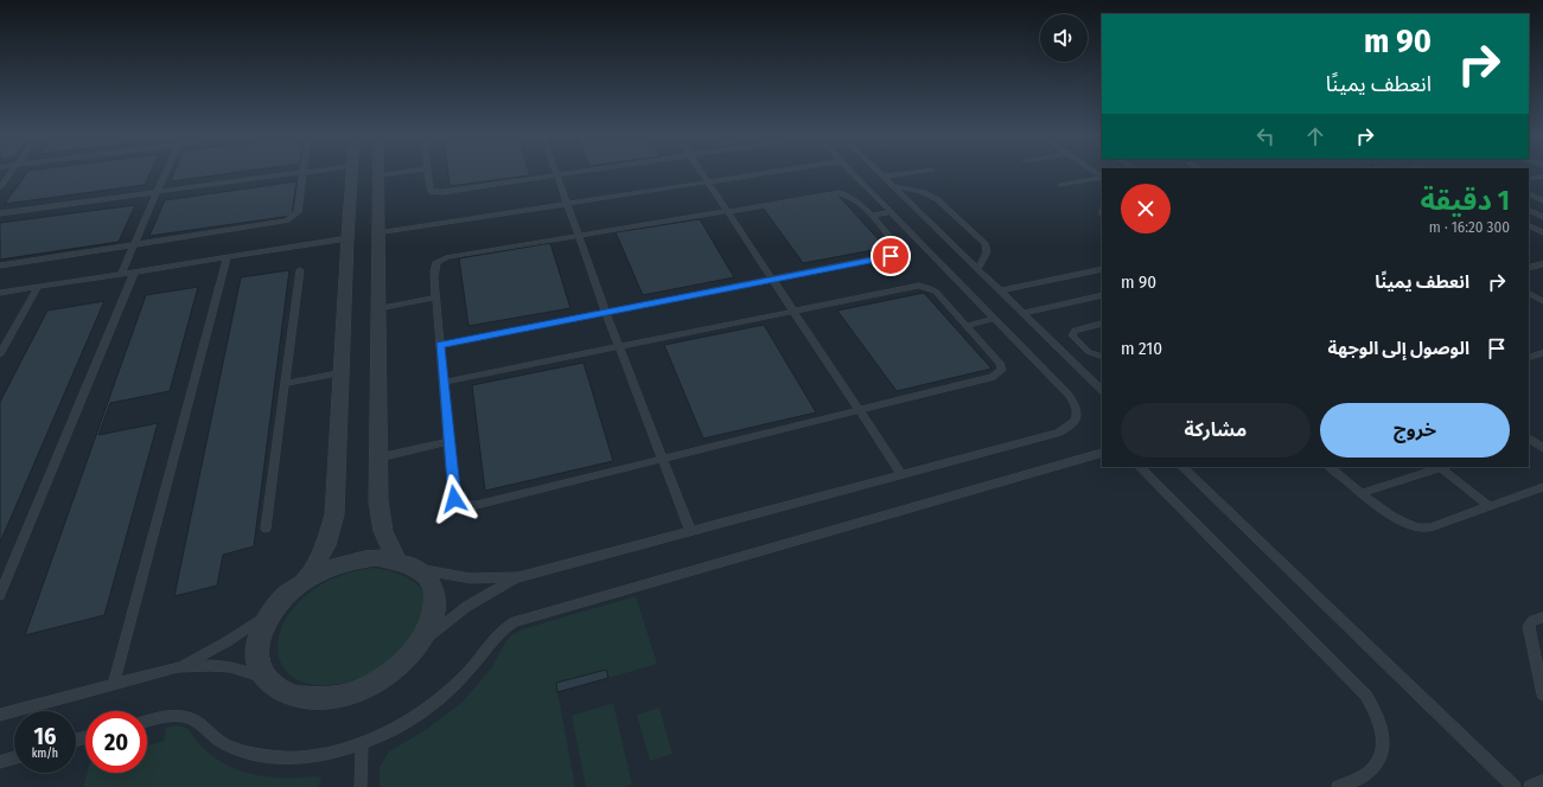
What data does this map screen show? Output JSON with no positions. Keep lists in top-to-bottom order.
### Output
{
  "page": {
    "turn": ["90 m", "انعطف يمينًا"],
    "heading": ["1 دقيقة", "300 m · 16:20"],
    "list": [
      {
        "name": "انعطف يمينًا",
        "value": "90 m"
      },
      {
        "name": "الوصول إلى الوجهة",
        "value": "210 m"
      }
    ],
    "buttons": ["خروج", "مشاركة"],
    "speed": "16 km/h",
    "limit": "20"
  }
}
